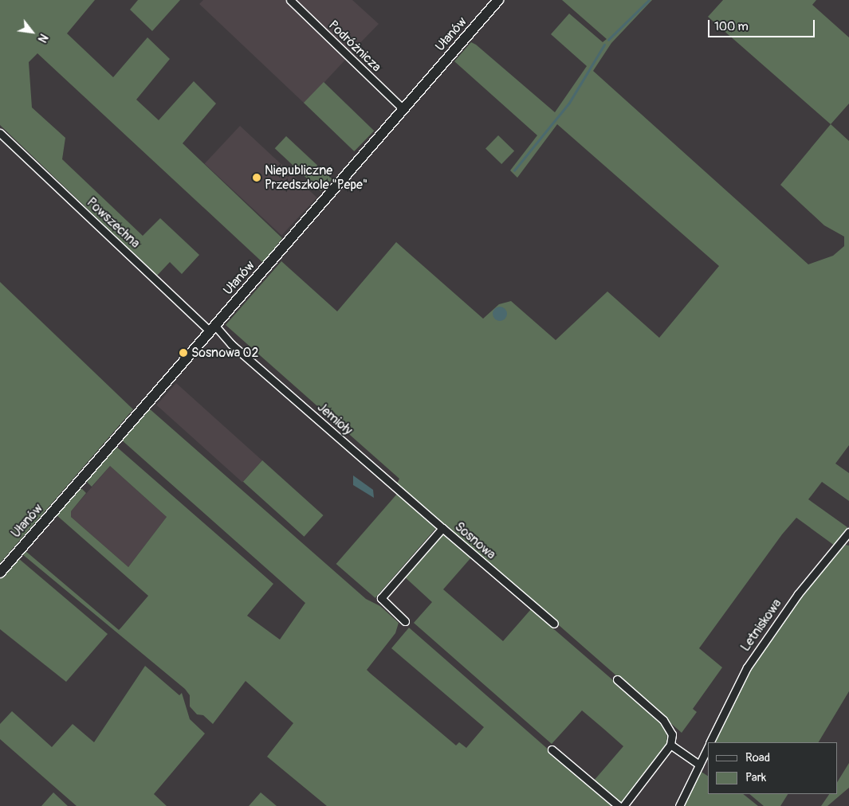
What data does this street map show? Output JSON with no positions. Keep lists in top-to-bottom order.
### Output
{
  "streets": {
    "street": [
      "Ułanów",
      "Podróżnicza",
      "Powszechna",
      "Jemioły",
      "Sosnowa",
      "Letniskowa"
    ]
  },
  "crossings": [
    ["Ułanów", "Podróżnicza"],
    ["Ułanów", "Powszechna"],
    ["Ułanów", "Jemioły"],
    ["Powszechna", "Jemioły"],
    ["Jemioły", "Sosnowa"]
  ],
  "places": ["Niepubliczne Przedszkole \"Pepe\"", "Sosnowa 02"],
  "legend": ["Road", "Park"],
  "scale_bar": "100 m",
  "north": "bottom right"
}
